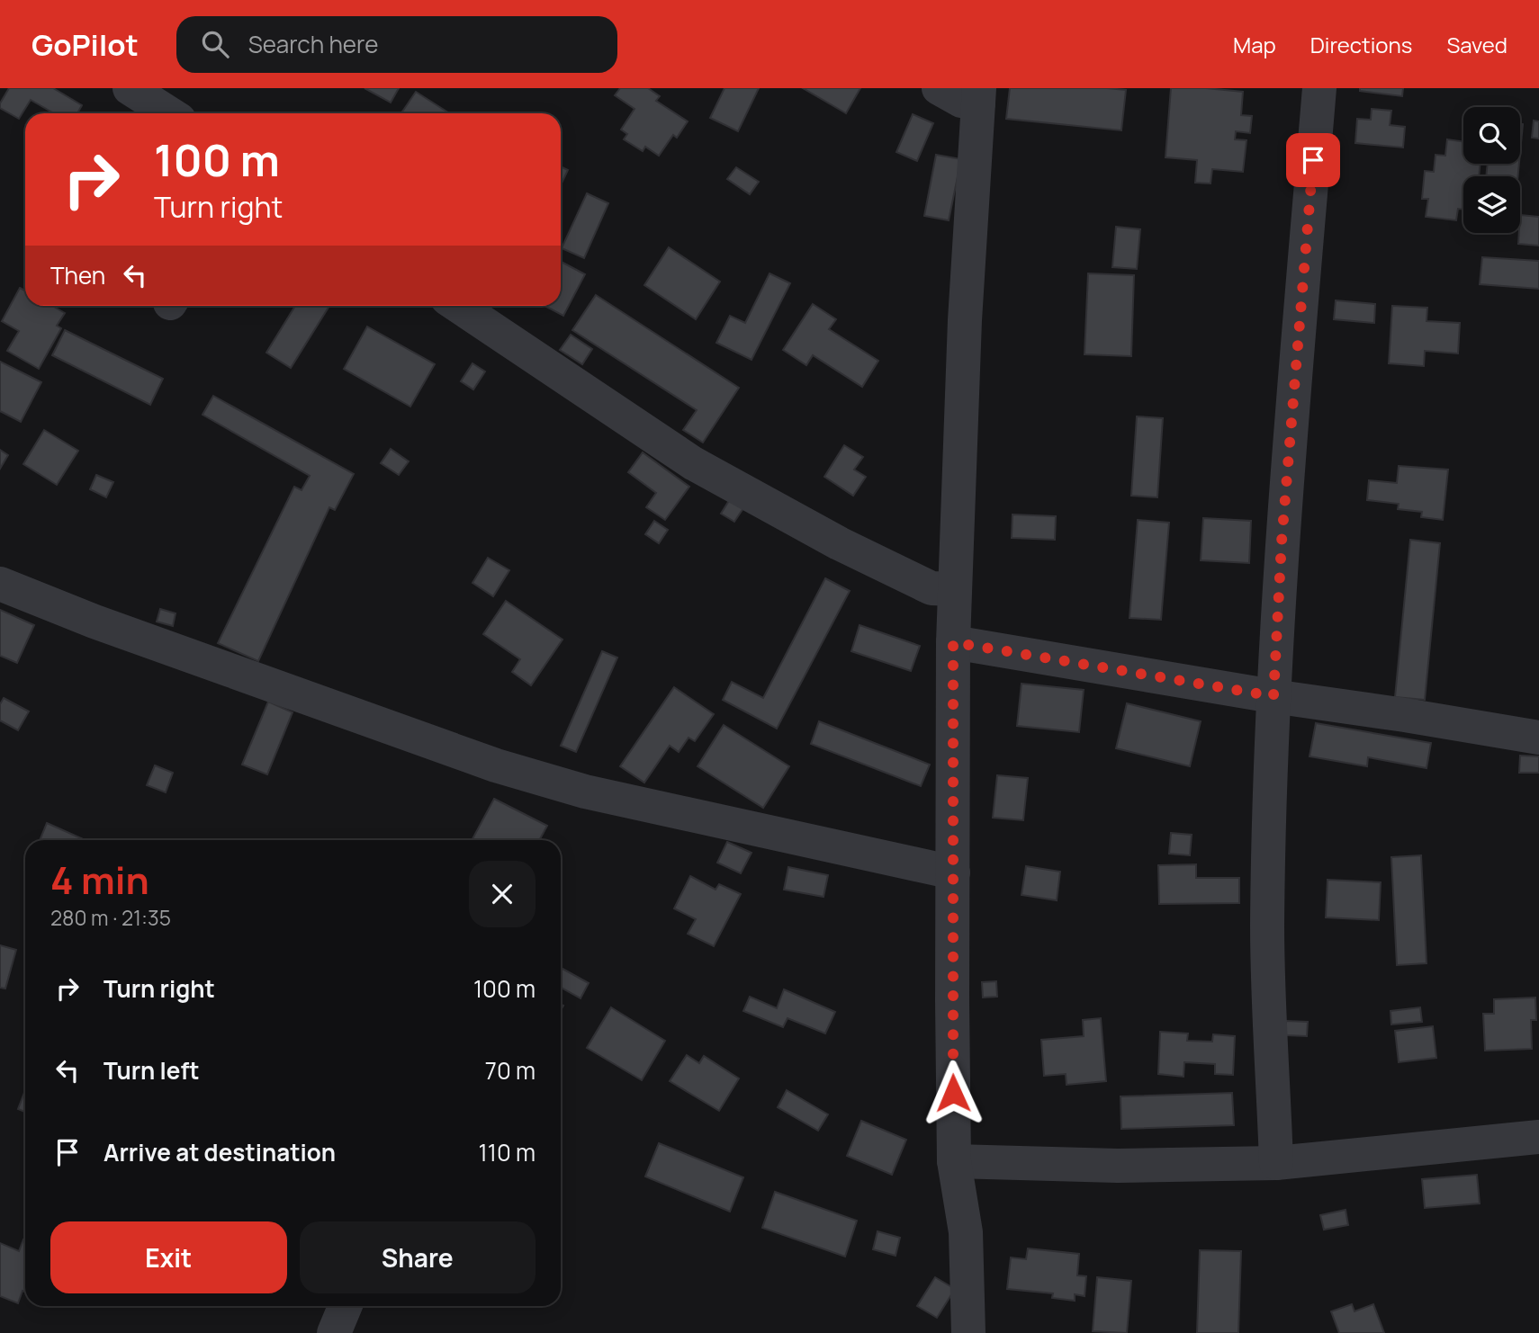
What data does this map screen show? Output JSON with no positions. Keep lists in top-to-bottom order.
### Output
{
  "page": {
    "header": "GoPilot",
    "search": "Search here",
    "nav": ["Map", "Directions", "Saved"],
    "turn": ["100 m", "Turn right"],
    "then": "Then",
    "heading": ["4 min", "280 m · 21:35"],
    "list": [
      {
        "name": "Turn right",
        "value": "100 m"
      },
      {
        "name": "Turn left",
        "value": "70 m"
      },
      {
        "name": "Arrive at destination",
        "value": "110 m"
      }
    ],
    "buttons": ["Exit", "Share"]
  }
}
